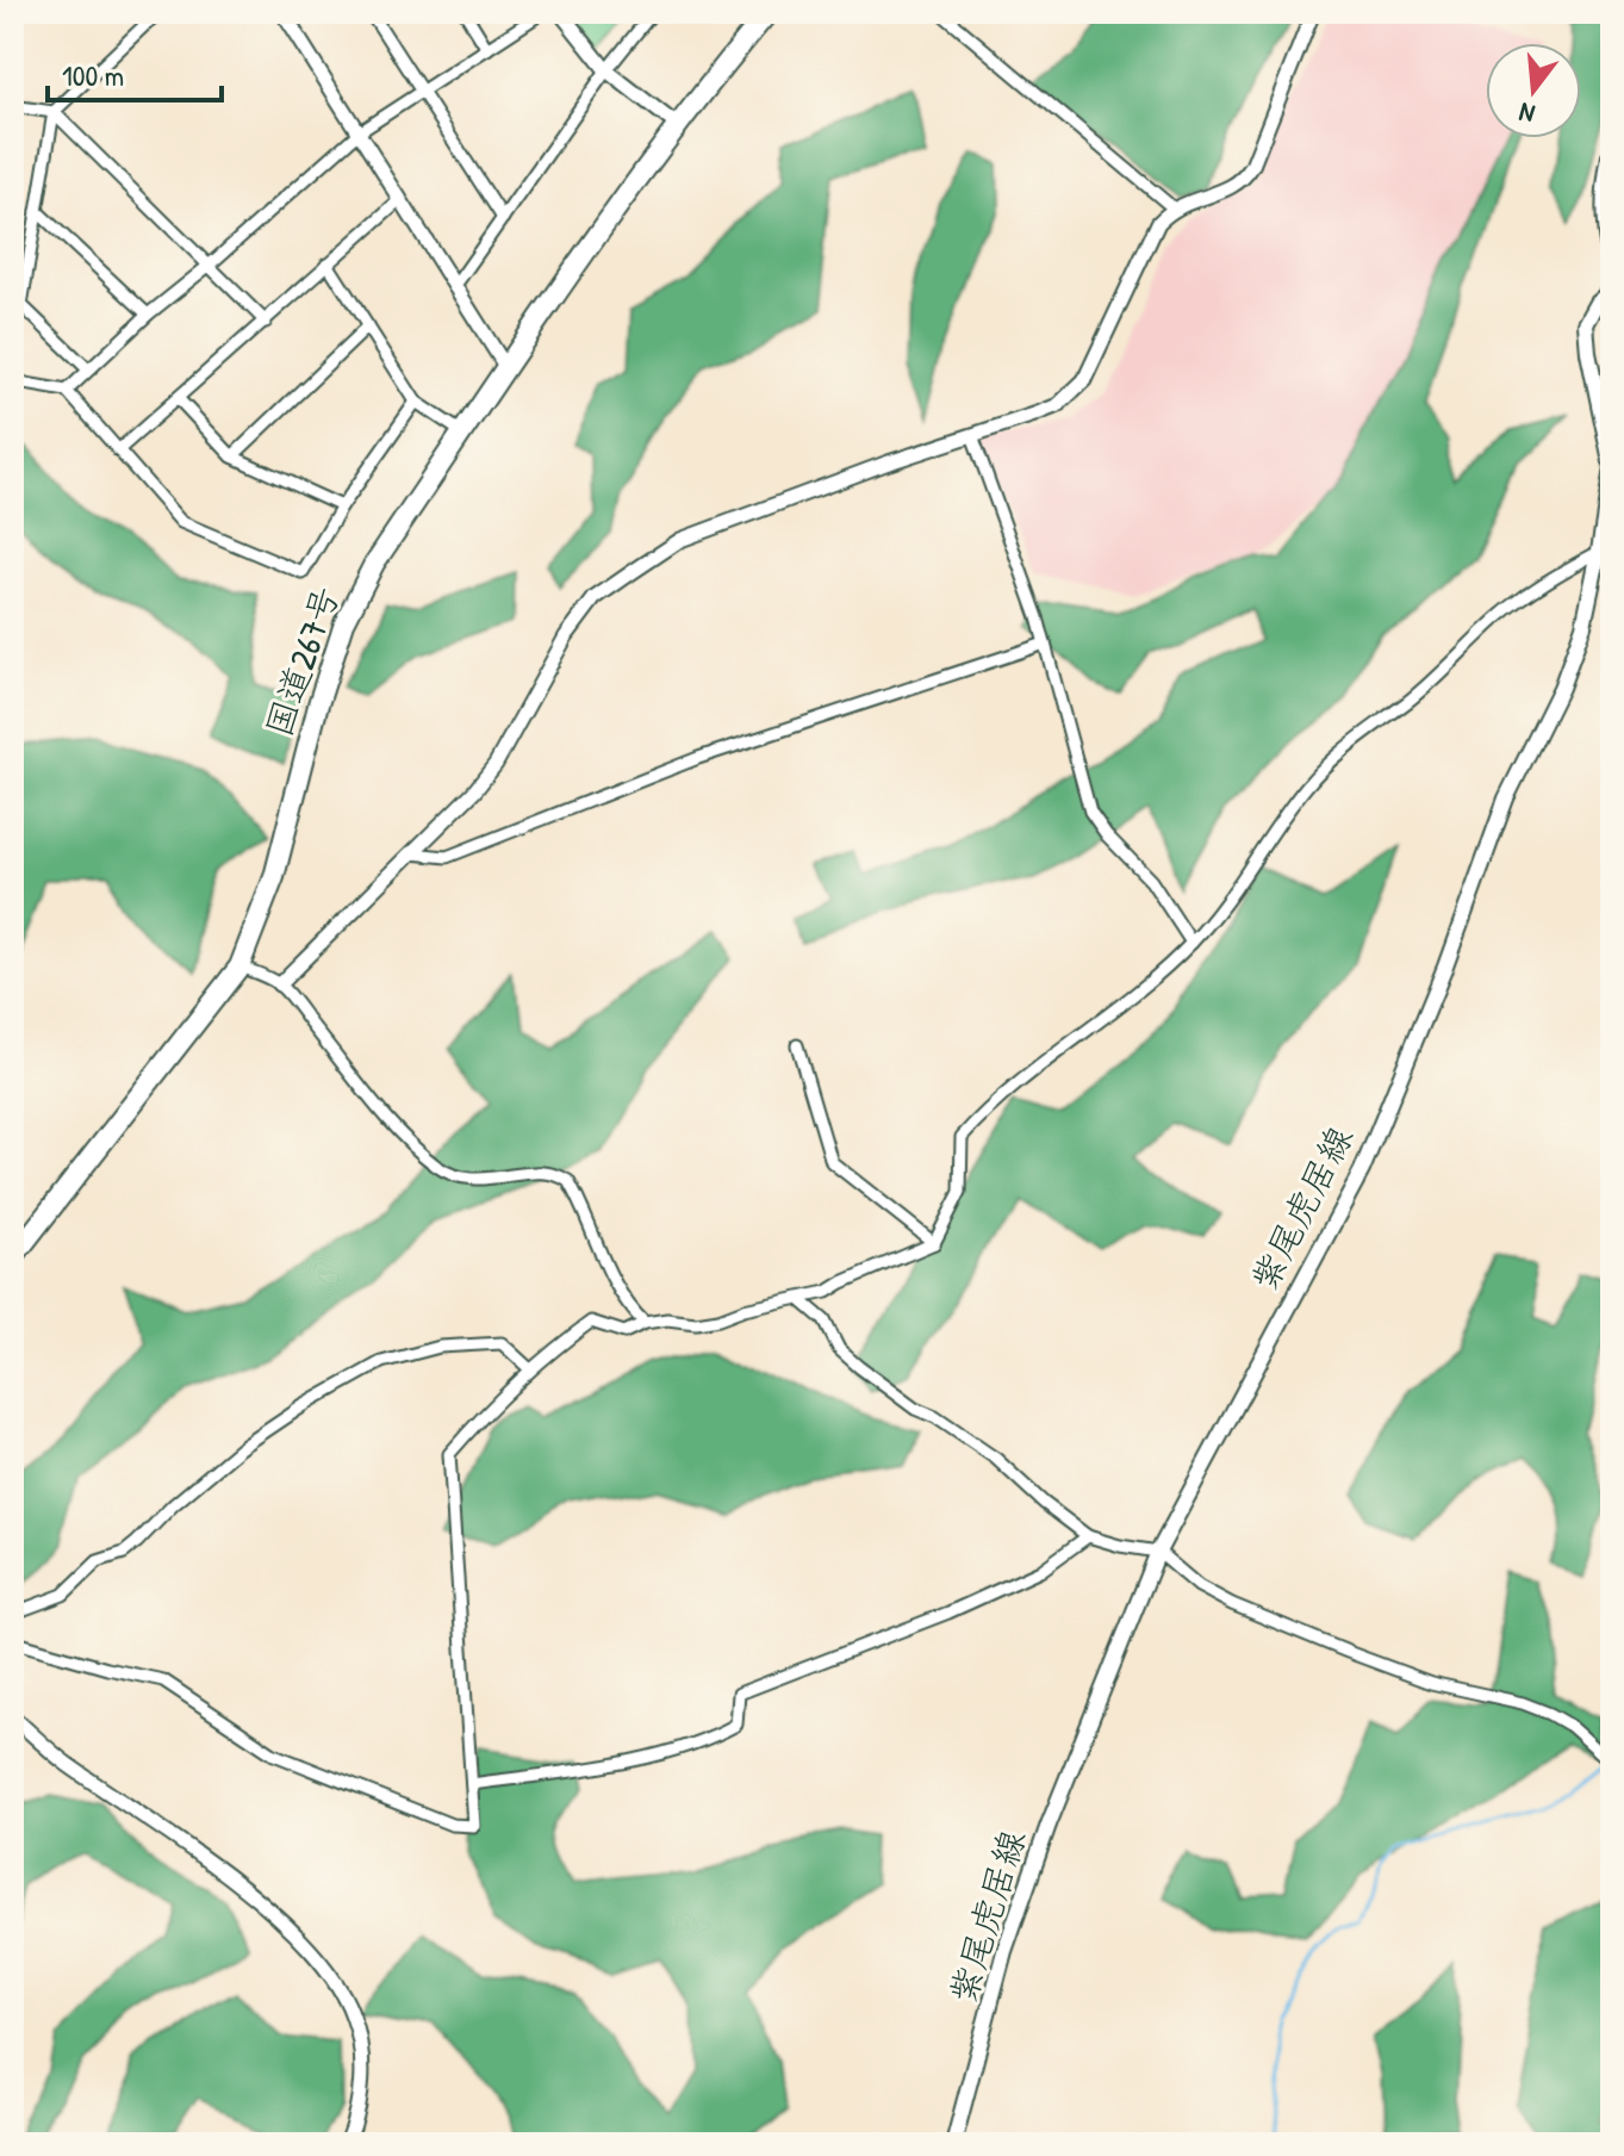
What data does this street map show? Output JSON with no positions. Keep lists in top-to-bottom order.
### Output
{
  "streets": {
    "highway": ["国道267号"],
    "main road": ["紫尾虎居線"]
  },
  "scale_bar": "100 m",
  "north": "bottom"
}
